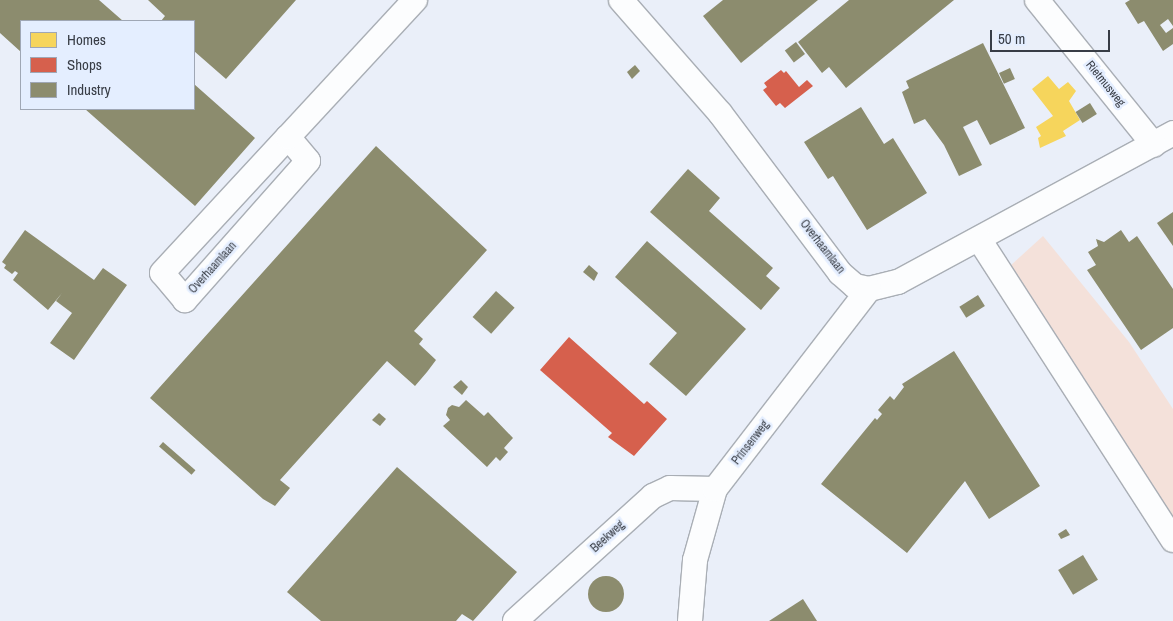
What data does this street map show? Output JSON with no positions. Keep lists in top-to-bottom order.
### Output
{
  "streets": {
    "street": [
      "Rietmusweg",
      "Overhaamlaan",
      "Prinsenweg",
      "Beekweg"
    ]
  },
  "crossings": [
    ["Overhaamlaan", "Prinsenweg"],
    ["Prinsenweg", "Beekweg"]
  ],
  "legend": ["Homes", "Shops", "Industry"],
  "scale_bar": "50 m"
}
